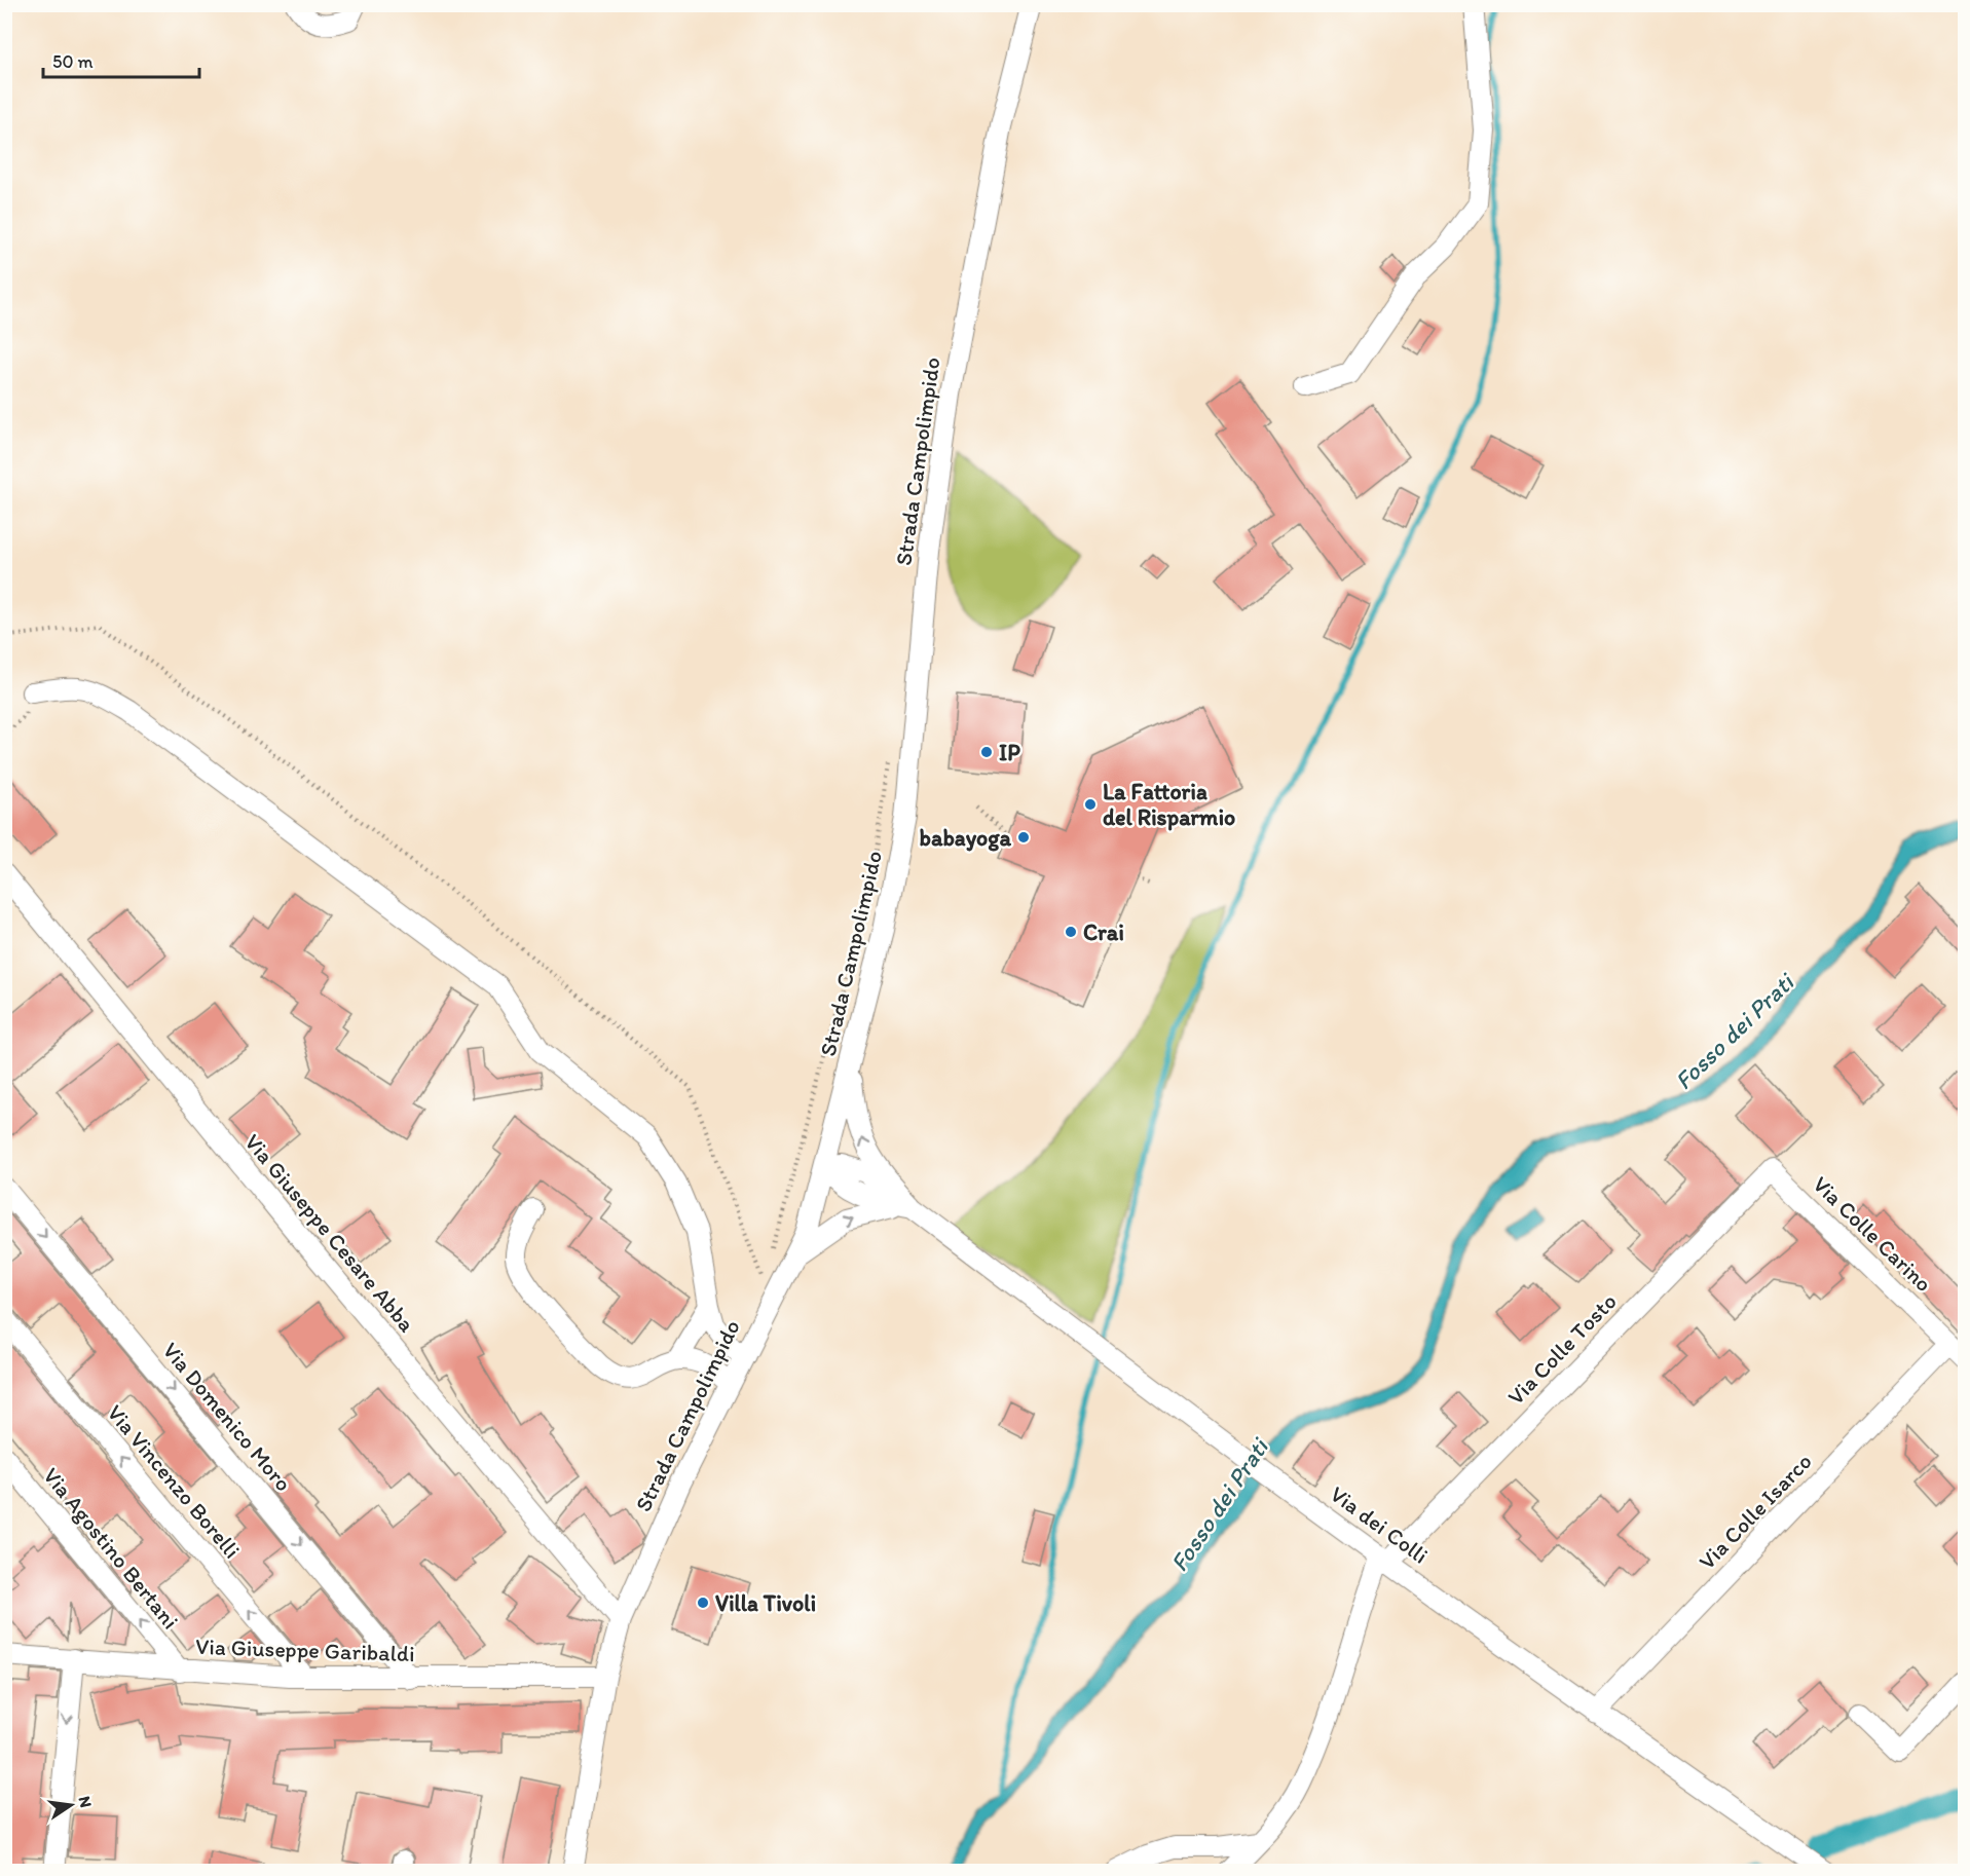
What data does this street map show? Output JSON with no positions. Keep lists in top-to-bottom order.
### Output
{
  "streets": {
    "street": [
      "Strada Campolimpido",
      "Via Giuseppe Cesare Abba",
      "Via Colle Carino",
      "Via Colle Tosto",
      "Via Domenico Moro",
      "Via Vincenzo Borelli",
      "Via Colle Isarco",
      "Via dei Colli",
      "Via Agostino Bertani",
      "Via Giuseppe Garibaldi"
    ]
  },
  "crossings": [
    ["Strada Campolimpido", "Via Giuseppe Cesare Abba"],
    ["Strada Campolimpido", "Via dei Colli"],
    ["Strada Campolimpido", "Via Giuseppe Garibaldi"],
    ["Via Colle Carino", "Via Colle Tosto"],
    ["Via Colle Carino", "Via Colle Isarco"],
    ["Via Colle Tosto", "Via dei Colli"],
    ["Via Domenico Moro", "Via Giuseppe Garibaldi"],
    ["Via Vincenzo Borelli", "Via Giuseppe Garibaldi"],
    ["Via Colle Isarco", "Via dei Colli"],
    ["Via Agostino Bertani", "Via Giuseppe Garibaldi"]
  ],
  "one_way": ["Via Domenico Moro", "Via Vincenzo Borelli", "Via Agostino Bertani"],
  "water": ["Fosso dei Prati"],
  "places": [
    "IP",
    "La Fattoria del Risparmio",
    "babayoga",
    "Crai",
    "Villa Tivoli"
  ],
  "scale_bar": "50 m",
  "north": "right"
}
